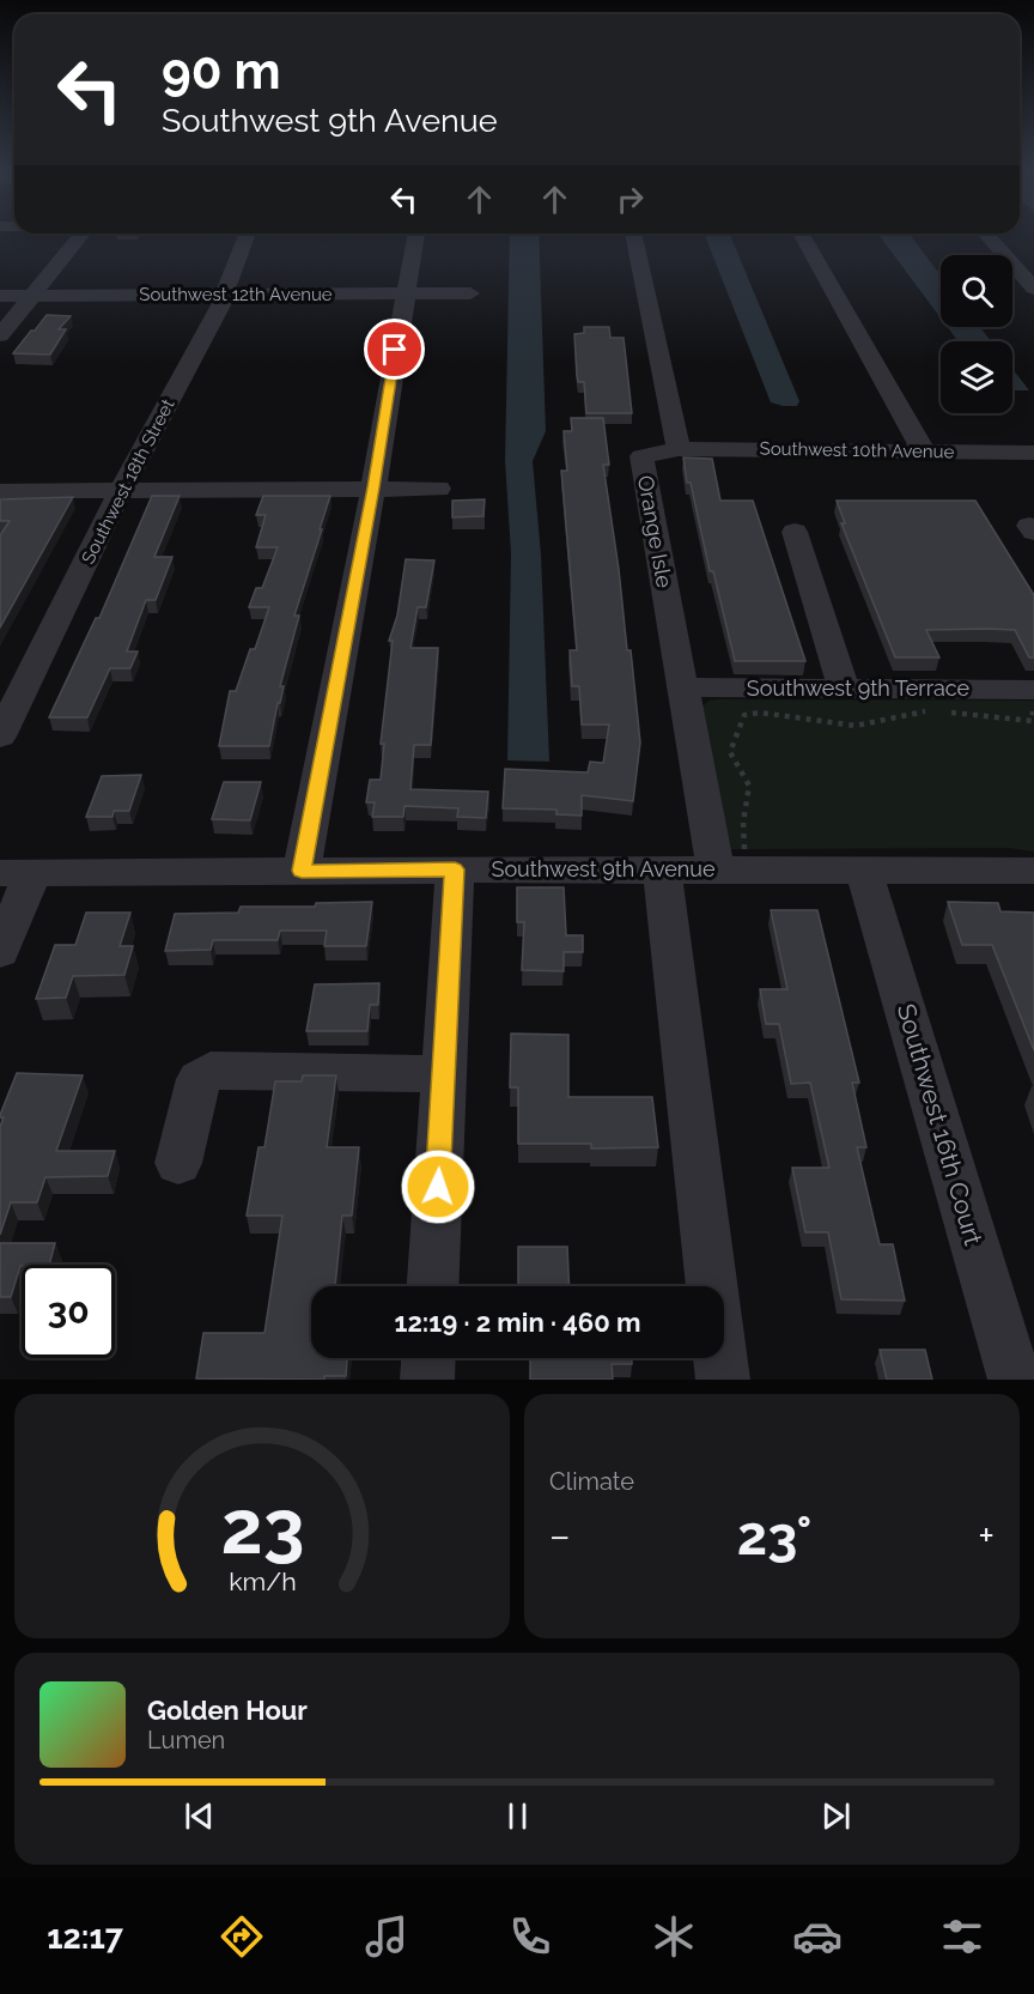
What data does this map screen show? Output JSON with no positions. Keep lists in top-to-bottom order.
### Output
{
  "streets": {
    "street": [
      "Southwest 12th Avenue",
      "Southwest 10th Avenue",
      "Southwest 18th Street",
      "Orange Isle",
      "Southwest 9th Terrace",
      "Southwest 9th Avenue",
      "Southwest 16th Court"
    ]
  },
  "crossings": [
    ["Southwest 12th Avenue", "Southwest 18th Street"],
    ["Southwest 10th Avenue", "Orange Isle"],
    ["Orange Isle", "Southwest 9th Terrace"],
    ["Orange Isle", "Southwest 9th Avenue"],
    ["Southwest 9th Avenue", "Southwest 16th Court"]
  ],
  "page": {
    "turn": ["90 m", "Southwest 9th Avenue"],
    "limit": "30",
    "trip": "12:19 · 2 min · 460 m",
    "tile": "Climate",
    "heat": ["−", "23°", "+"],
    "song": ["Golden Hour", "Lumen"],
    "tabs": "12:17",
    "gauge": ["23", "km/h"]
  }
}
